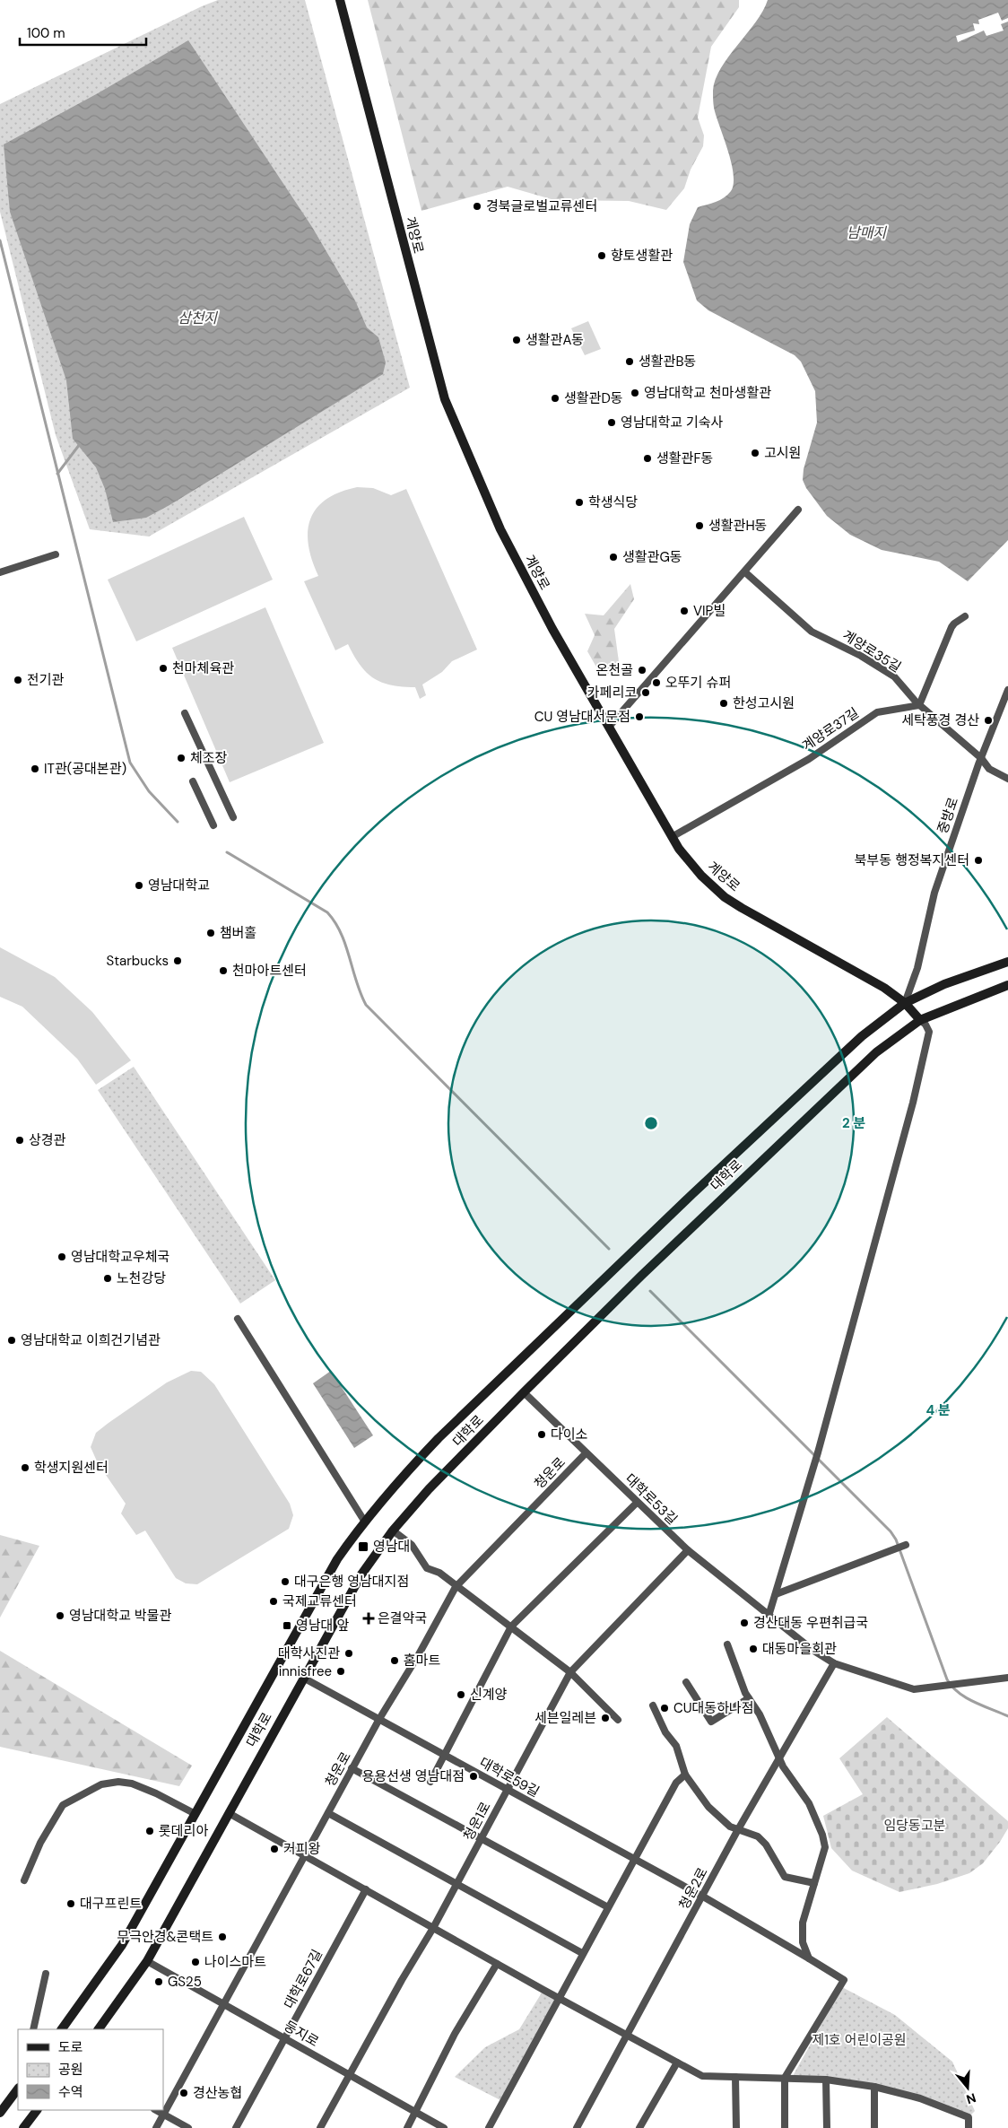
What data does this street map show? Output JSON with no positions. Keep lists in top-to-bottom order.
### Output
{
  "streets": {
    "main road": ["계양로", "대학로"],
    "street": [
      "계양로35길",
      "계양로37길",
      "중방로",
      "청운로",
      "대학로53길",
      "대학로59길",
      "청운1로",
      "청운2로",
      "대학로67길",
      "둥지로"
    ]
  },
  "crossings": [
    ["계양로", "계양로37길"],
    ["계양로", "중방로"],
    ["계양로", "대학로"],
    ["계양로35길", "계양로37길"],
    ["계양로35길", "중방로"],
    ["대학로", "대학로53길"],
    ["대학로", "대학로59길"],
    ["대학로", "둥지로"],
    ["청운로", "대학로53길"],
    ["청운로", "대학로59길"],
    ["청운로", "둥지로"],
    ["대학로53길", "청운1로"],
    ["대학로53길", "청운2로"],
    ["대학로59길", "청운1로"],
    ["대학로59길", "청운2로"],
    ["청운1로", "둥지로"],
    ["대학로67길", "둥지로"]
  ],
  "water": ["남매지", "삼천지"],
  "parks": ["임당동고분", "제1호 어린이공원"],
  "places": {
    "other": [
      "경북글로벌교류센터",
      "향토생활관",
      "생활관A동",
      "생활관B동",
      "영남대학교 천마생활관",
      "생활관D동",
      "영남대학교 기숙사",
      "고시원",
      "생활관F동",
      "학생식당",
      "생활관H동",
      "생활관G동",
      "VIP빌",
      "천마체육관",
      "온천골",
      "전기관",
      "오뚜기 슈퍼",
      "카페리코",
      "한성고시원",
      "CU 영남대서문점",
      "세탁풍경 경산",
      "체조장",
      "IT관(공대본관)",
      "북부동 행정복지센터",
      "영남대학교",
      "챔버홀",
      "Starbucks",
      "천마아트센터",
      "상경관",
      "영남대학교우체국",
      "노천강당",
      "영남대학교 이희건기념관",
      "다이소",
      "학생지원센터",
      "대구은행 영남대지점",
      "국제교류센터",
      "영남대학교 박물관",
      "경산대동 우편취급국",
      "대동마을회관",
      "대학사진관",
      "홈마트",
      "innisfree",
      "신계양",
      "CU대동하나점",
      "세븐일레븐",
      "용용선생 영남대점",
      "롯데리아",
      "커피왕",
      "대구프린트",
      "무극안경&콘택트",
      "나이스마트",
      "GS25",
      "경산농협"
    ],
    "transit": ["영남대", "영남대 앞"],
    "health": ["은결약국"]
  },
  "legend": ["도로", "공원", "수역"],
  "scale_bar": "100 m",
  "north": "bottom",
  "rings": ["2 분", "4 분"]
}
